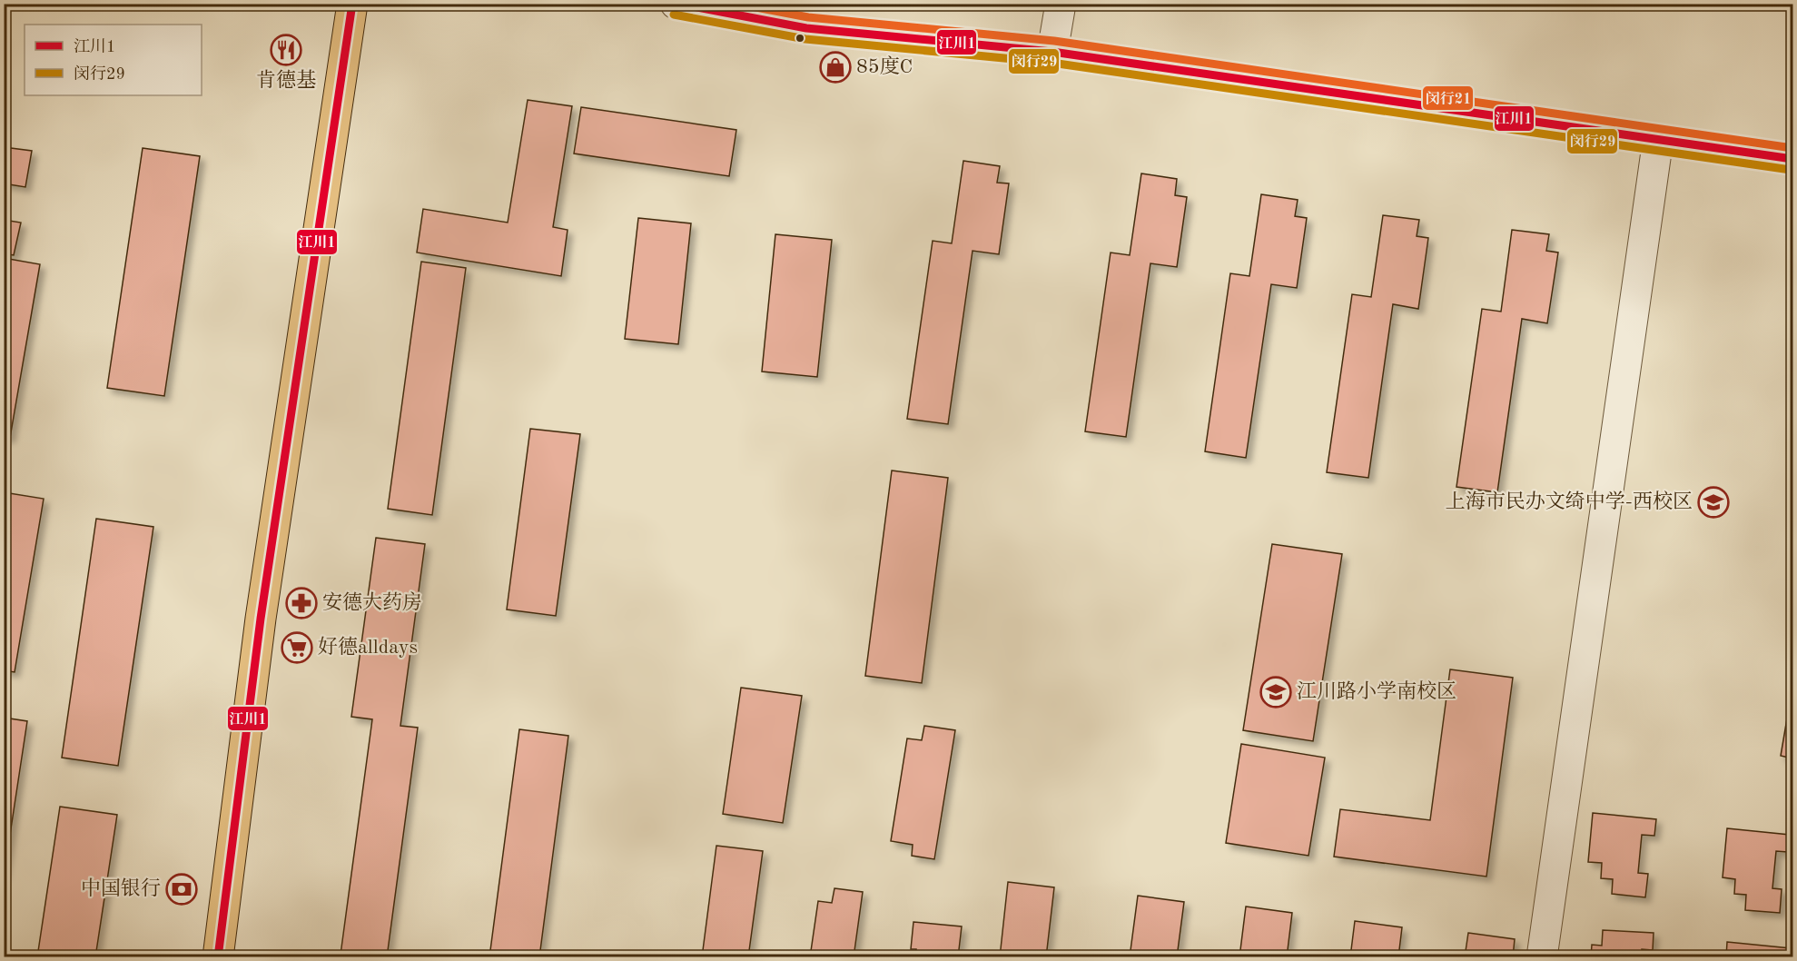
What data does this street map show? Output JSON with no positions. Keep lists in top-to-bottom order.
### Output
{
  "places": {
    "restaurant": ["肯德基"],
    "shop": ["85度C"],
    "school or university": ["上海市民办文绮中学-西校区", "江川路小学南校区"],
    "pharmacy": ["安德大药房"],
    "supermarket": ["好德alldays"],
    "bank": ["中国银行"]
  },
  "lines": ["transit line 江川1", "transit line 闵行21", "transit line 闵行29"],
  "legend": ["江川1", "闵行29"]
}
